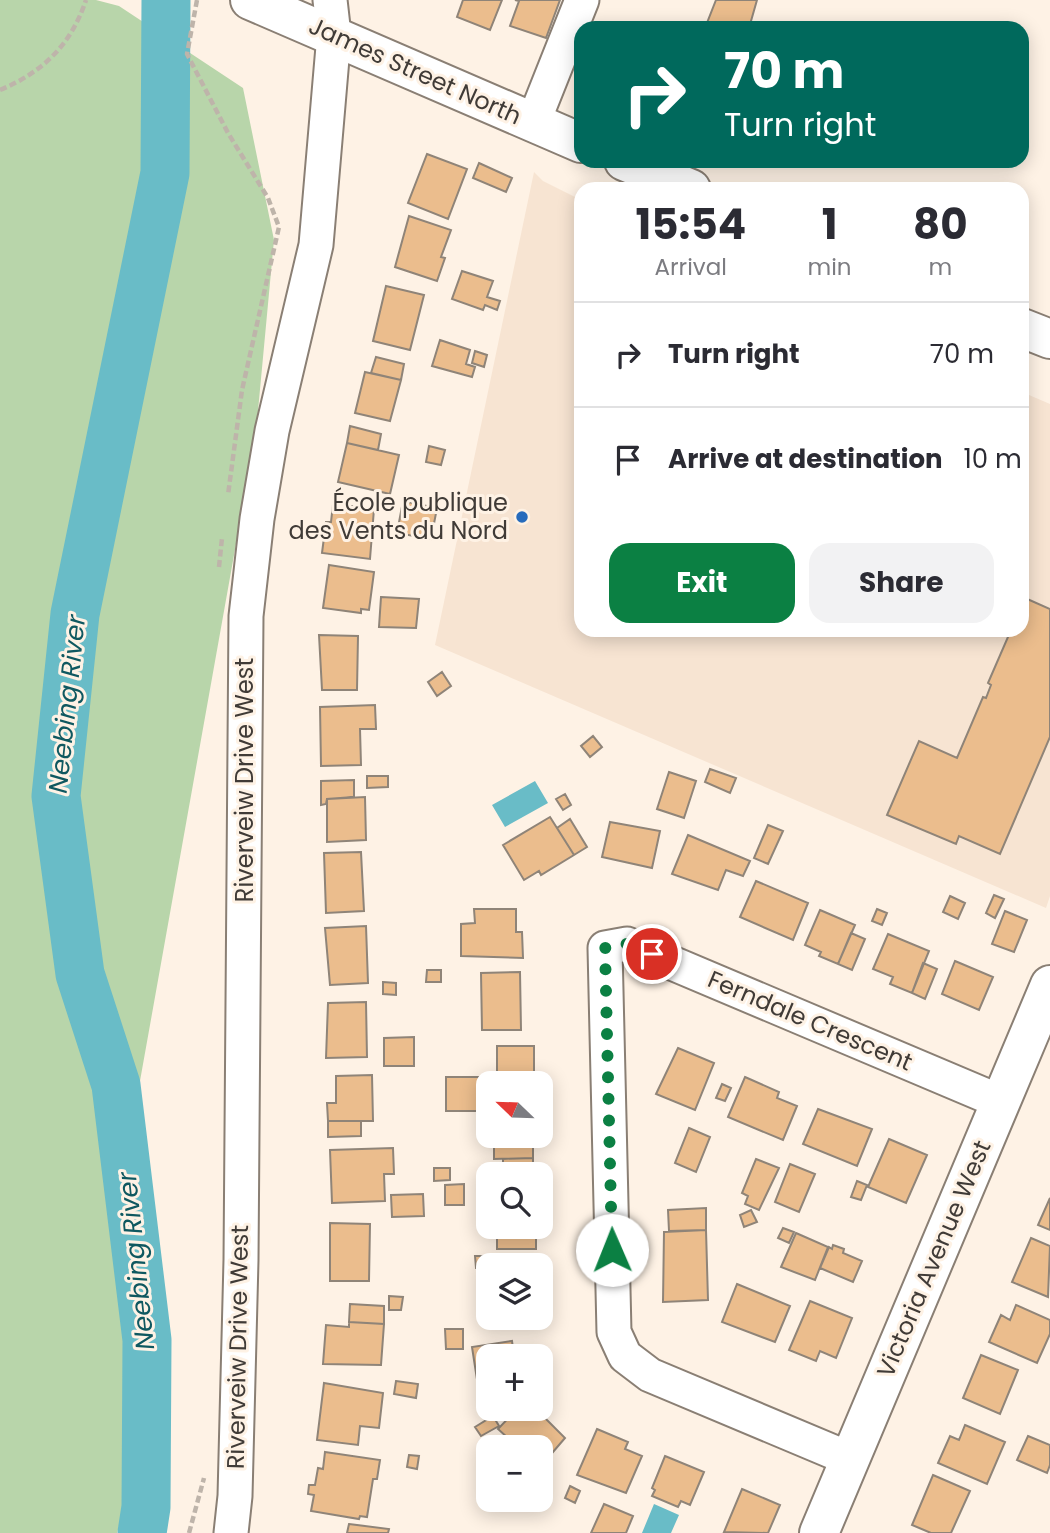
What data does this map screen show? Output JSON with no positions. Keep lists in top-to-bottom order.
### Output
{
  "streets": {
    "street": [
      "James Street North",
      "Riverveiw Drive West",
      "Ferndale Crescent",
      "Victoria Avenue West"
    ]
  },
  "crossings": [
    ["James Street North", "Riverveiw Drive West"],
    ["Ferndale Crescent", "Victoria Avenue West"]
  ],
  "water": ["Neebing River"],
  "places": ["École publique des Vents du Nord"],
  "north": "top left",
  "page": {
    "turn": ["70 m", "Turn right"],
    "eta": [
      "15:54",
      "Arrival",
      "1",
      "min",
      "80",
      "m"
    ],
    "list": [
      {
        "name": "Turn right",
        "value": "70 m"
      },
      {
        "name": "Arrive at destination",
        "value": "10 m"
      }
    ],
    "buttons": ["Exit", "Share"],
    "map_buttons": ["+", "−"]
  }
}
